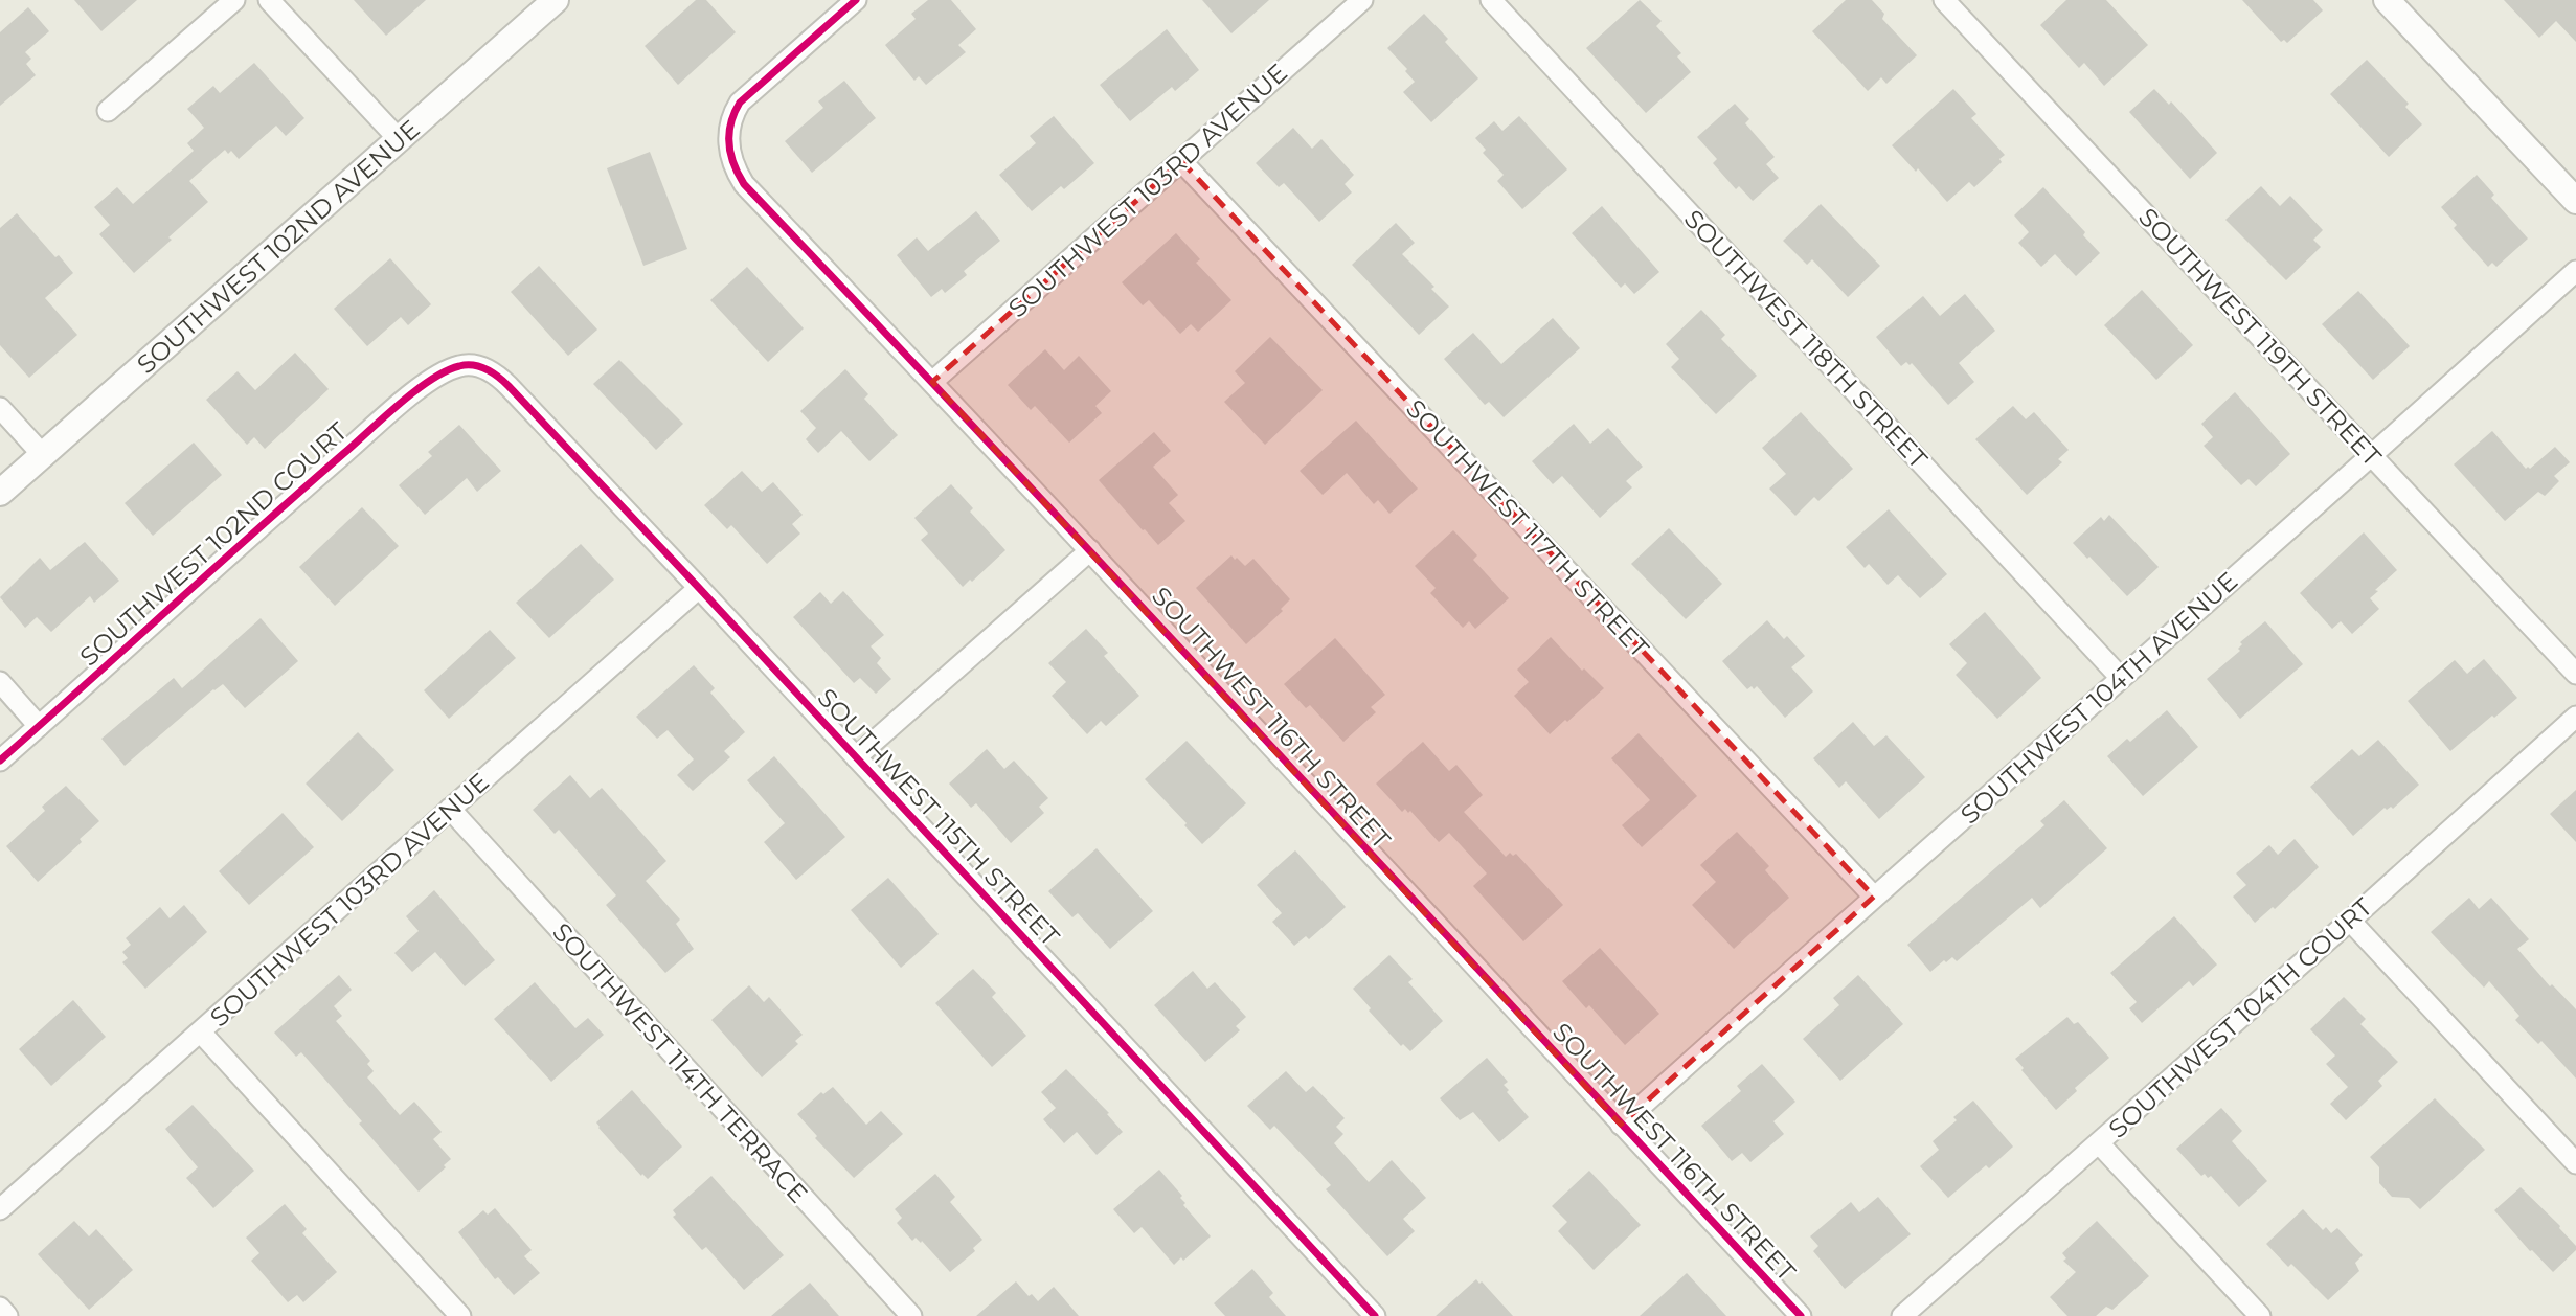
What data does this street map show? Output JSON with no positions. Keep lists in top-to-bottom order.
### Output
{
  "streets": {
    "street": [
      "SOUTHWEST 103RD AVENUE",
      "SOUTHWEST 102ND AVENUE",
      "SOUTHWEST 119TH STREET",
      "SOUTHWEST 118TH STREET",
      "SOUTHWEST 117TH STREET",
      "SOUTHWEST 102ND COURT",
      "SOUTHWEST 104TH AVENUE",
      "SOUTHWEST 116TH STREET",
      "SOUTHWEST 115TH STREET",
      "SOUTHWEST 104TH COURT",
      "SOUTHWEST 114TH TERRACE"
    ]
  },
  "crossings": [
    ["SOUTHWEST 103RD AVENUE", "SOUTHWEST 117TH STREET"],
    ["SOUTHWEST 103RD AVENUE", "SOUTHWEST 116TH STREET"],
    ["SOUTHWEST 103RD AVENUE", "SOUTHWEST 115TH STREET"],
    ["SOUTHWEST 103RD AVENUE", "SOUTHWEST 114TH TERRACE"],
    ["SOUTHWEST 119TH STREET", "SOUTHWEST 104TH AVENUE"],
    ["SOUTHWEST 118TH STREET", "SOUTHWEST 104TH AVENUE"],
    ["SOUTHWEST 117TH STREET", "SOUTHWEST 104TH AVENUE"],
    ["SOUTHWEST 102ND COURT", "SOUTHWEST 115TH STREET"],
    ["SOUTHWEST 104TH AVENUE", "SOUTHWEST 116TH STREET"]
  ]
}
